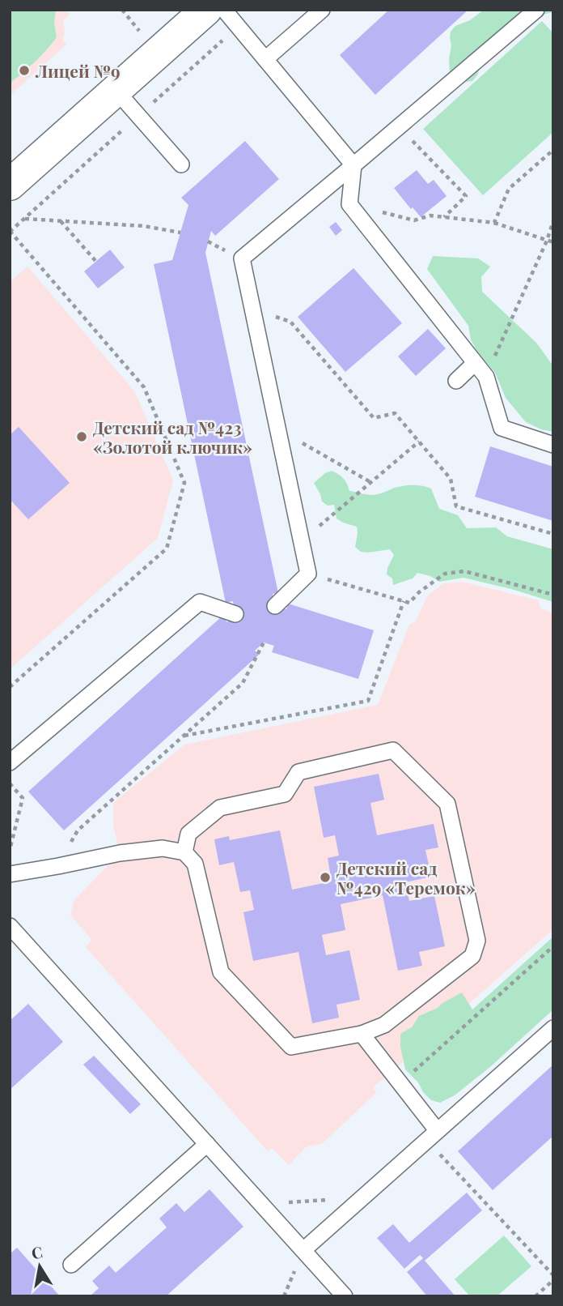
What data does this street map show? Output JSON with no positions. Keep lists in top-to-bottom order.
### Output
{
  "places": ["Лицей №9", "Детский сад №423 «Золотой ключик»", "Детский сад №429 «Теремок»"],
  "north": "top"
}
